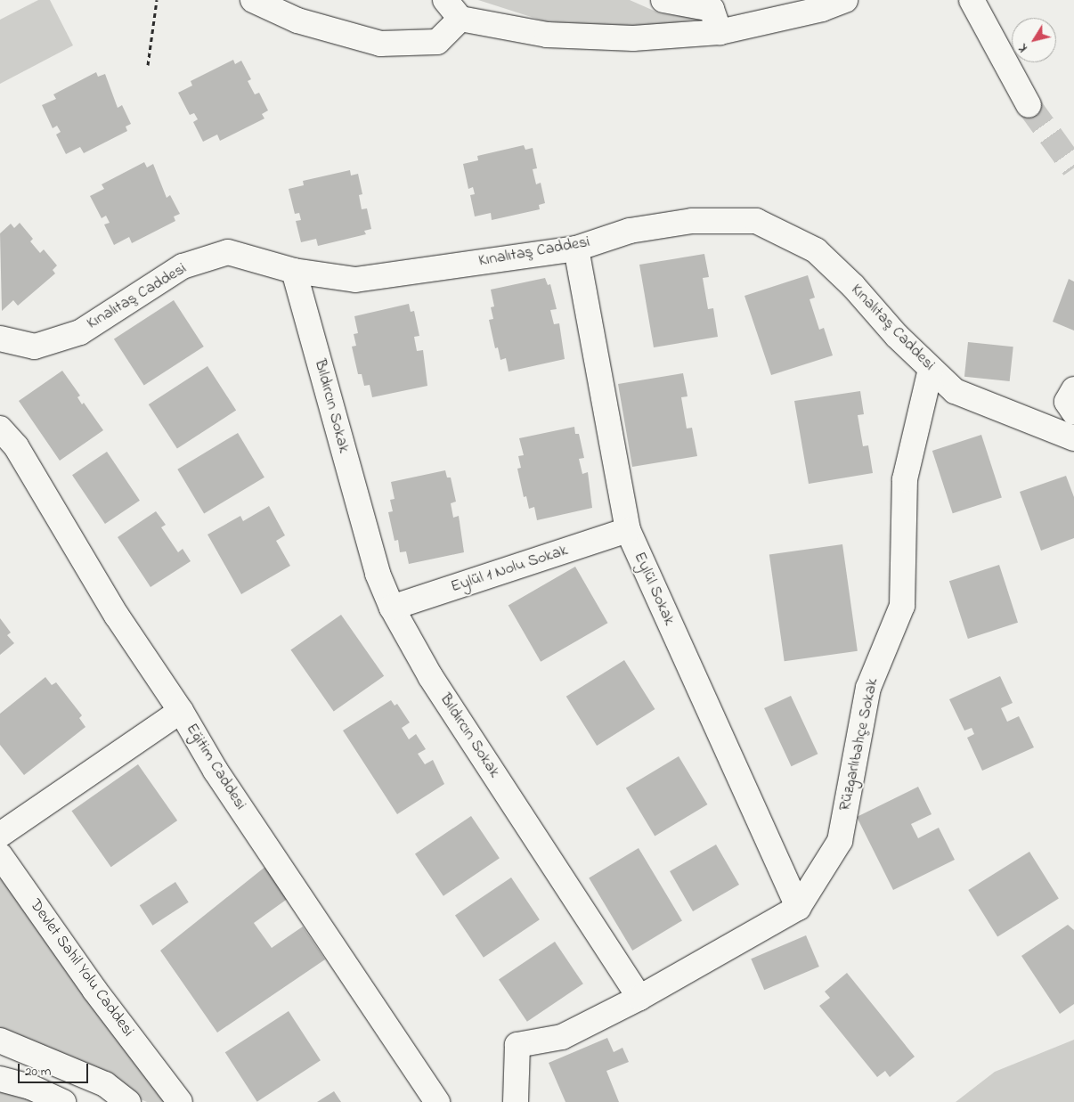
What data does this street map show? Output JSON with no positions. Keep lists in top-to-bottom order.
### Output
{
  "streets": {
    "street": [
      "Kınalıtaş Caddesi",
      "Bıldırcın Sokak",
      "Eylül 1 Nolu Sokak",
      "Eylül Sokak",
      "Rüzgarlıbahçe Sokak",
      "Eğitim Caddesi",
      "Devlet Sahil Yolu Caddesi"
    ]
  },
  "crossings": [
    ["Kınalıtaş Caddesi", "Bıldırcın Sokak"],
    ["Kınalıtaş Caddesi", "Eylül Sokak"],
    ["Kınalıtaş Caddesi", "Rüzgarlıbahçe Sokak"],
    ["Bıldırcın Sokak", "Eylül 1 Nolu Sokak"],
    ["Bıldırcın Sokak", "Rüzgarlıbahçe Sokak"],
    ["Eylül 1 Nolu Sokak", "Eylül Sokak"],
    ["Eylül Sokak", "Rüzgarlıbahçe Sokak"]
  ],
  "scale_bar": "20 m",
  "north": "bottom left"
}
